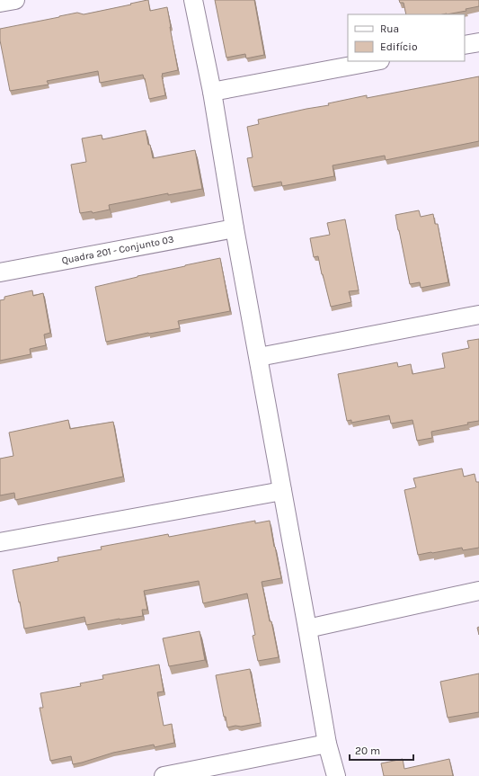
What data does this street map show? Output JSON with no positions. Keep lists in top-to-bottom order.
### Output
{
  "streets": {
    "street": ["Quadra 201 - Conjunto 03"]
  },
  "legend": ["Rua", "Edifício"],
  "scale_bar": "20 m"
}
